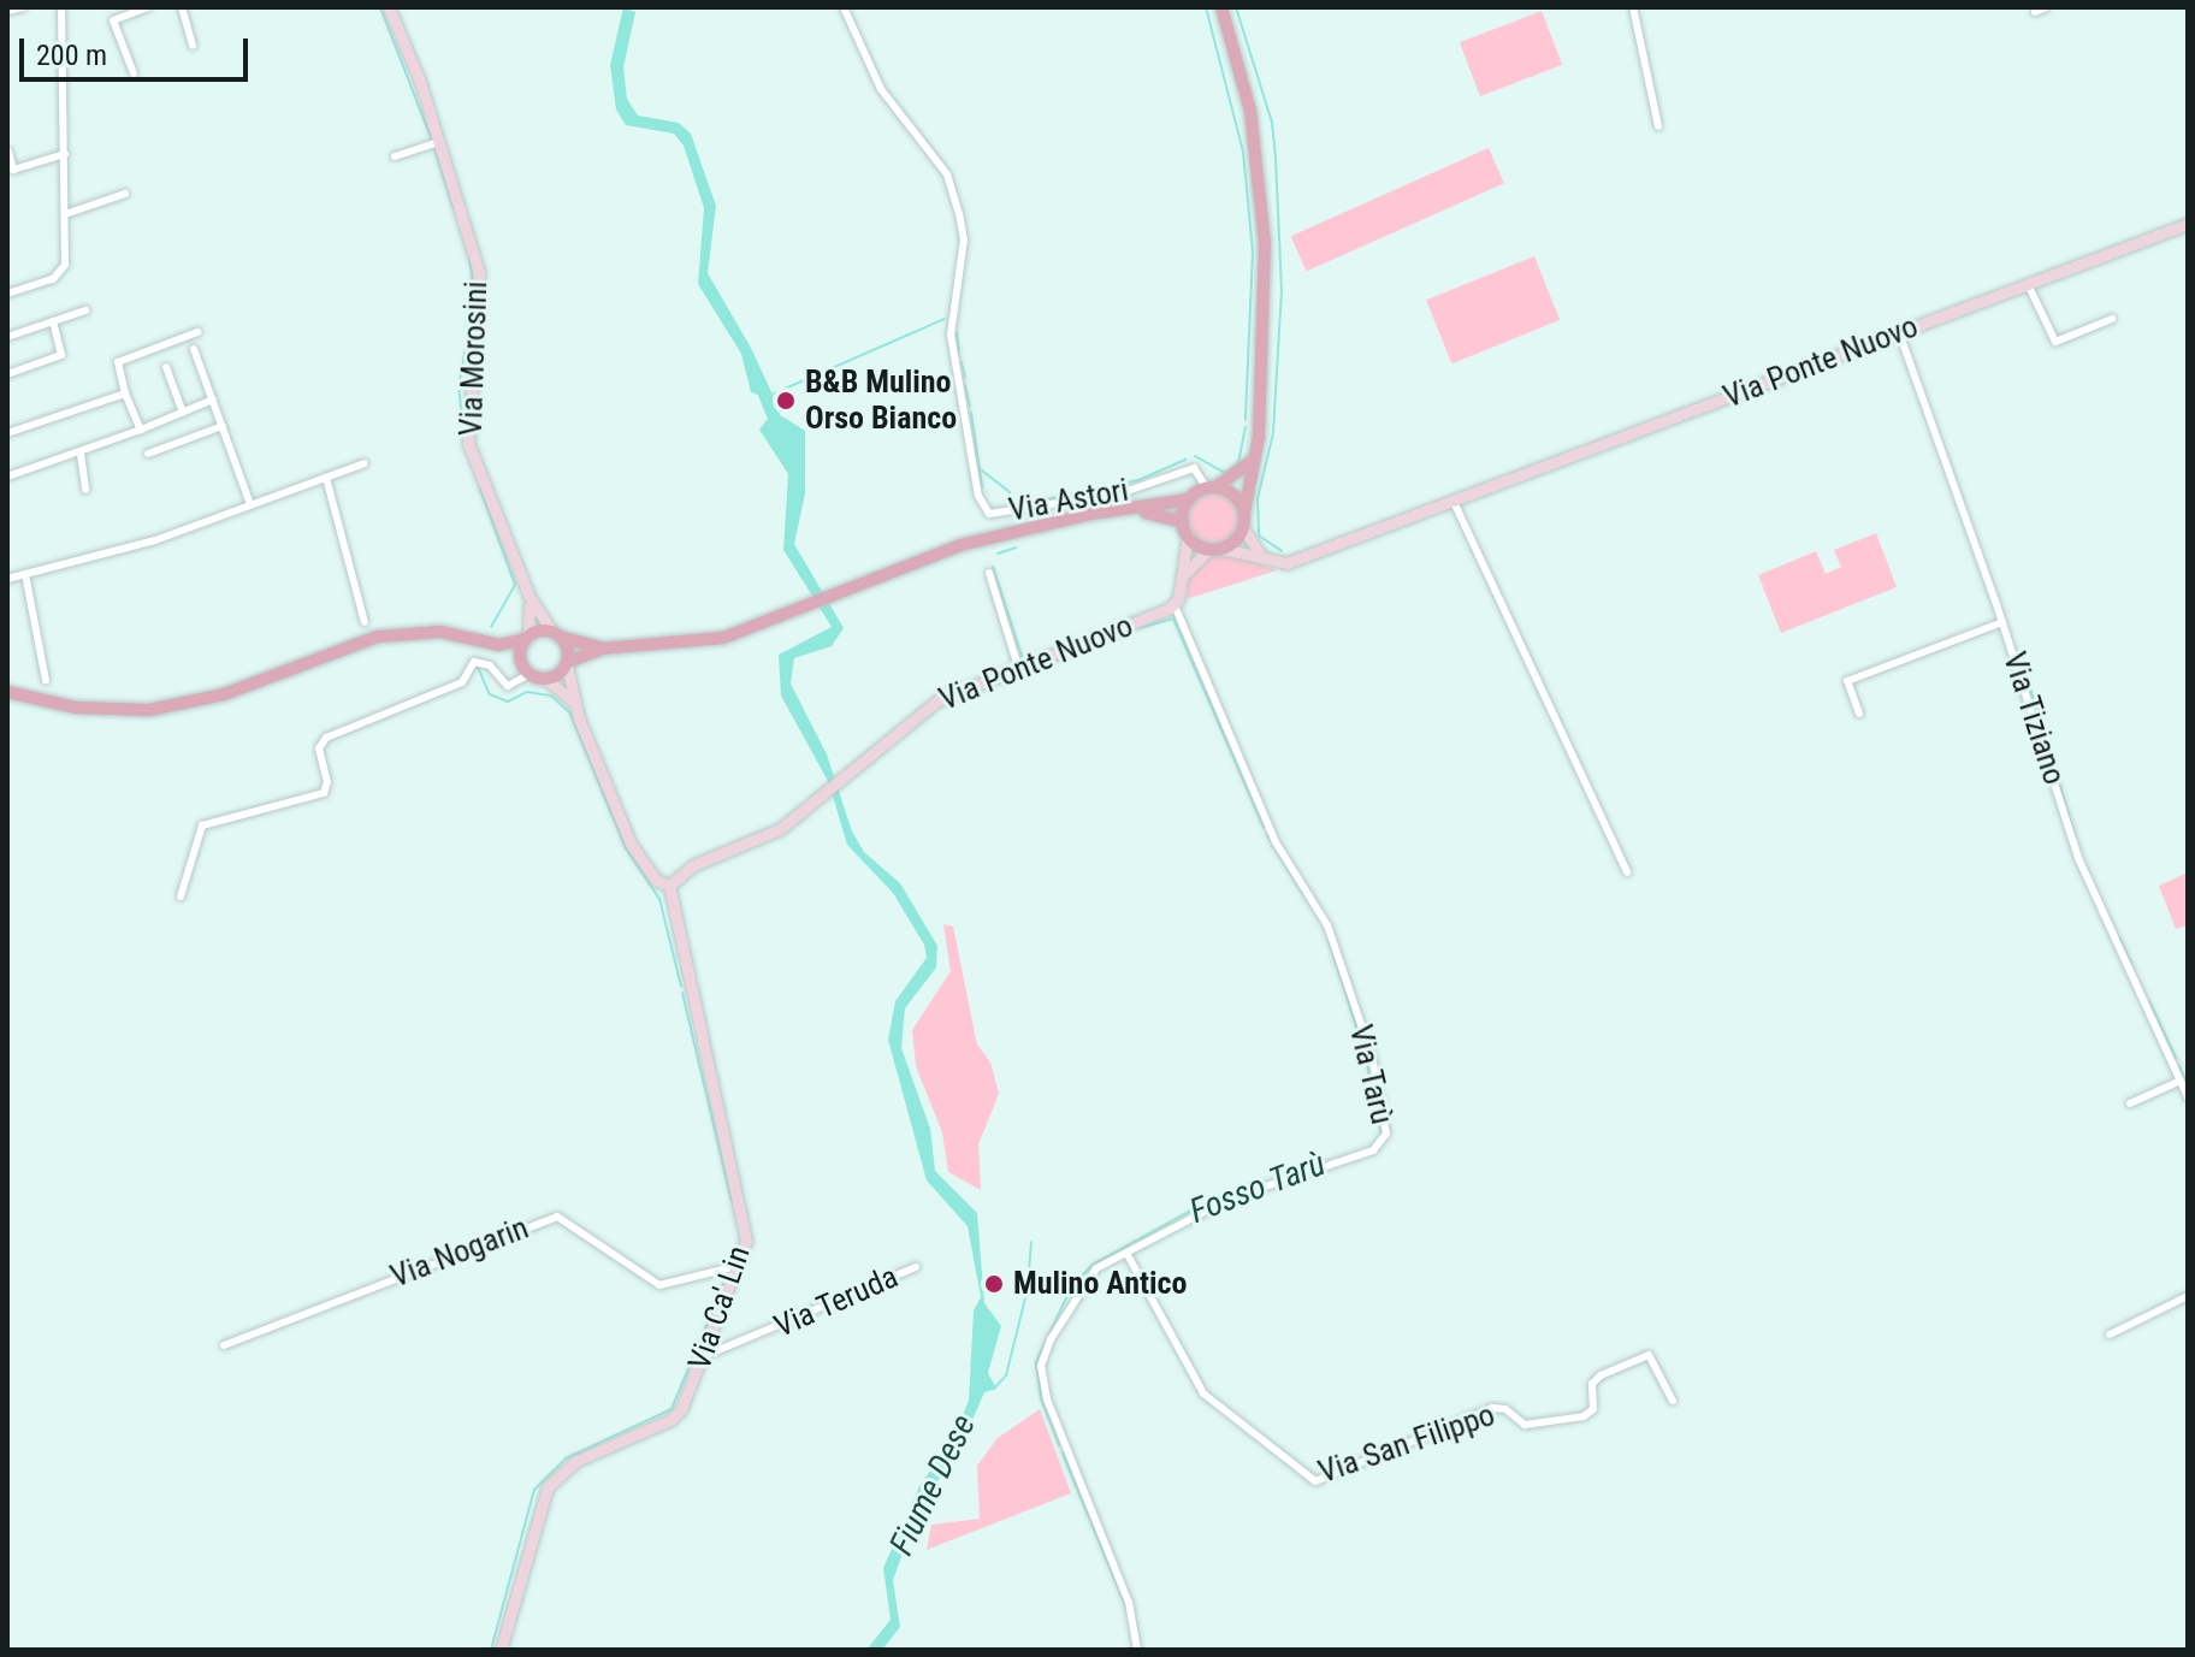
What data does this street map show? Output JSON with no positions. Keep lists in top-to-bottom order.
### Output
{
  "streets": {
    "street": [
      "Via Morosini",
      "Via Ponte Nuovo",
      "Via Astori",
      "Via Tiziano",
      "Via Tarù",
      "Via Nogarin",
      "Via Teruda",
      "Via Ca' Lin",
      "Via San Filippo"
    ]
  },
  "crossings": [
    ["Via Ponte Nuovo", "Via Astori"],
    ["Via Ponte Nuovo", "Via Tiziano"],
    ["Via Ponte Nuovo", "Via Tarù"],
    ["Via Ponte Nuovo", "Via Ca' Lin"],
    ["Via Tarù", "Via San Filippo"],
    ["Via Nogarin", "Via Ca' Lin"],
    ["Via Teruda", "Via Ca' Lin"]
  ],
  "water": ["Fosso Tarù", "Fiume Dese"],
  "places": ["B&B Mulino Orso Bianco", "Mulino Antico"],
  "scale_bar": "200 m"
}
